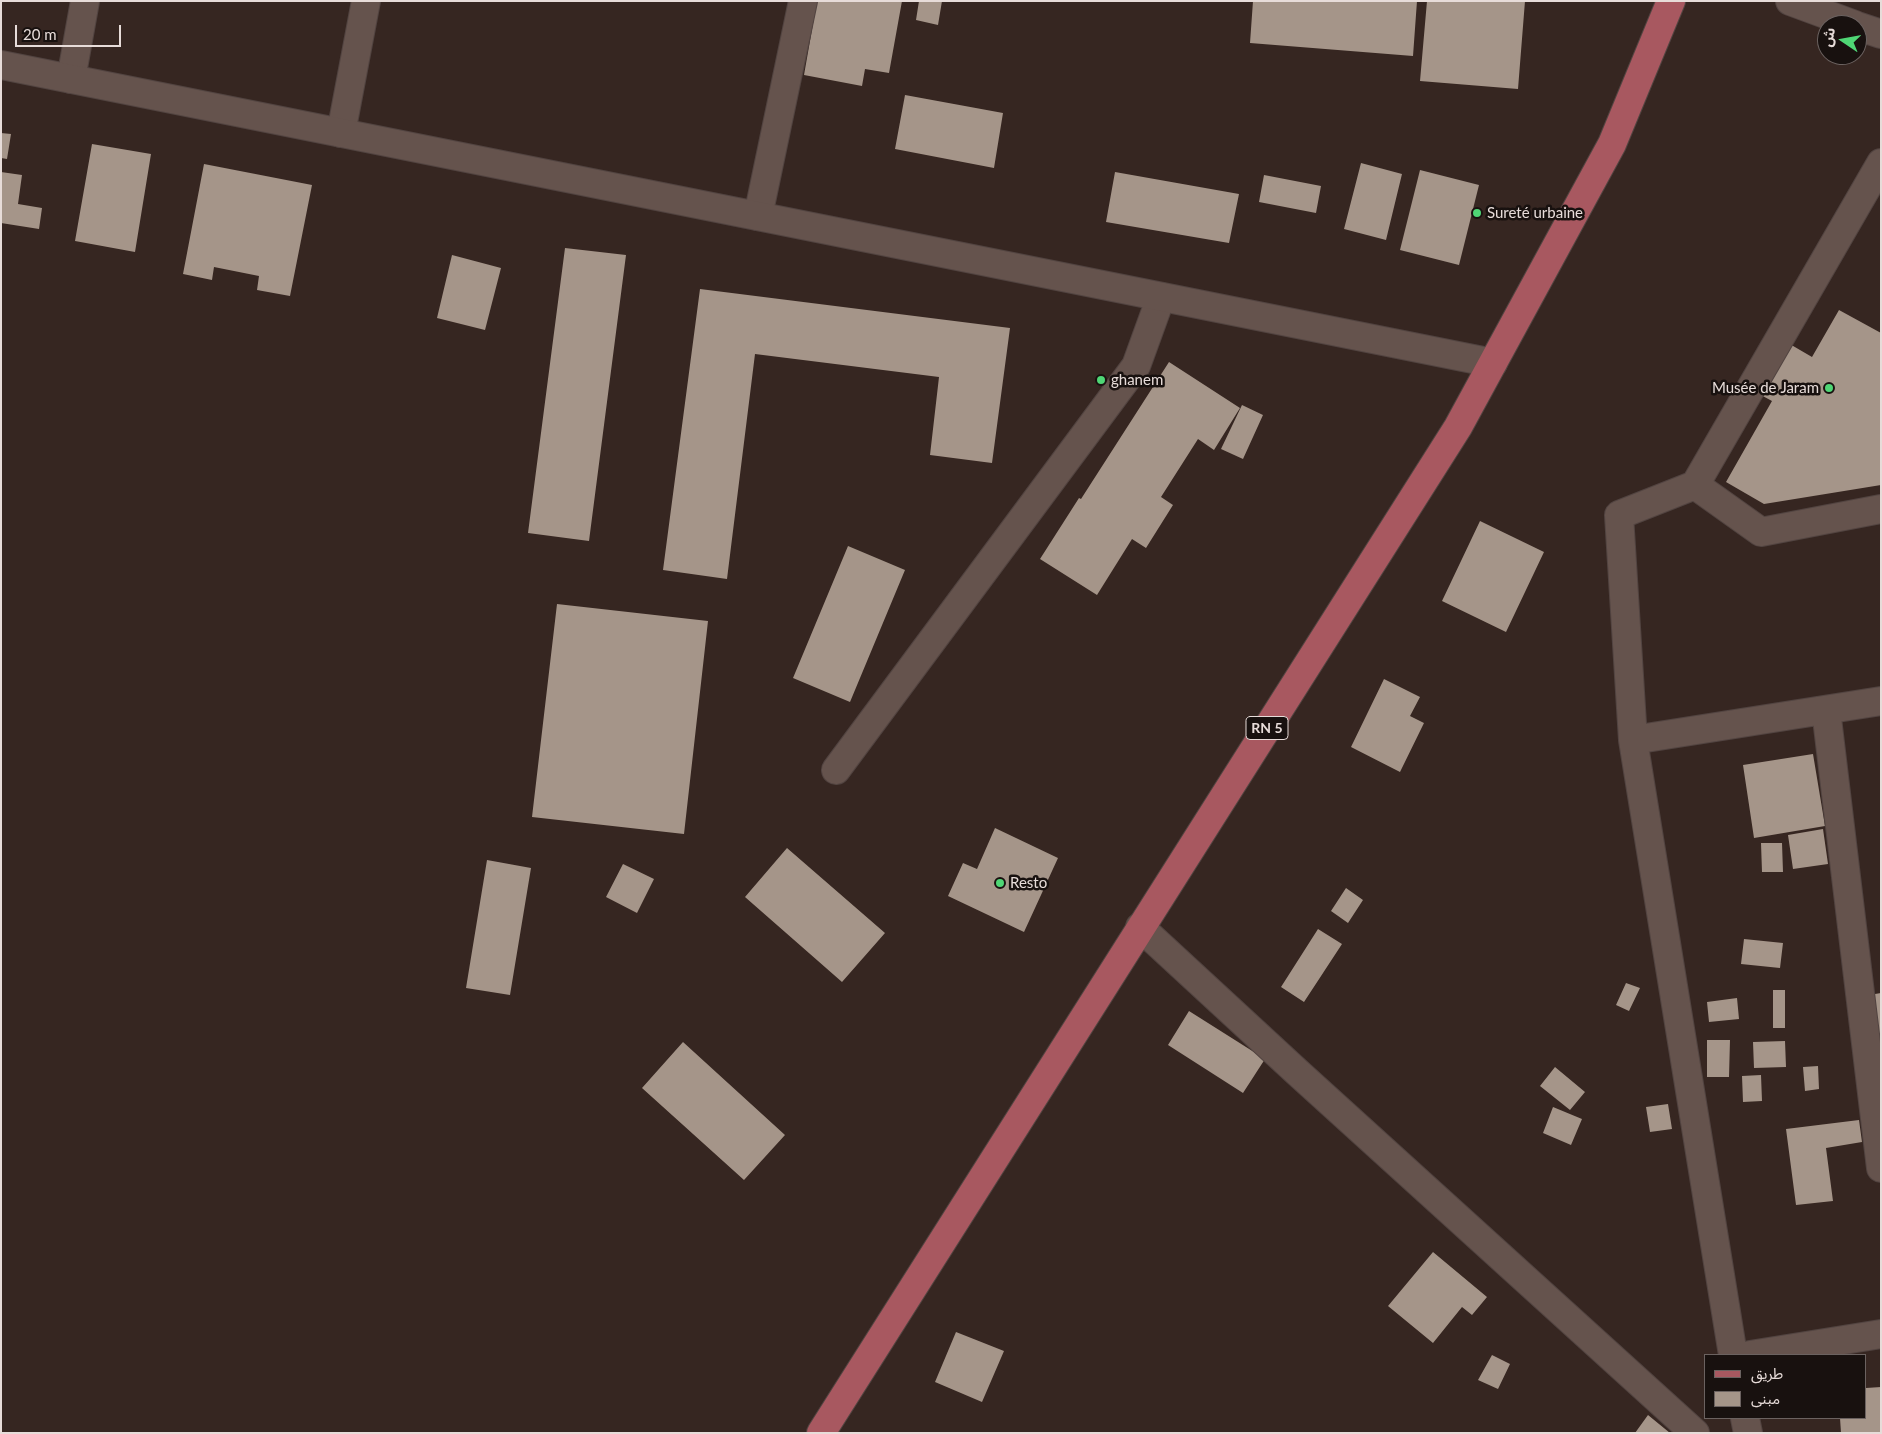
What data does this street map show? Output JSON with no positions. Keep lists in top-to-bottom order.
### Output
{
  "streets": {
    "main road": ["RN 5"]
  },
  "places": [
    "Sureté urbaine",
    "ghanem",
    "Musée de Jaram",
    "Resto"
  ],
  "legend": ["طريق", "مبنى"],
  "scale_bar": "20 m",
  "north": "left"
}
